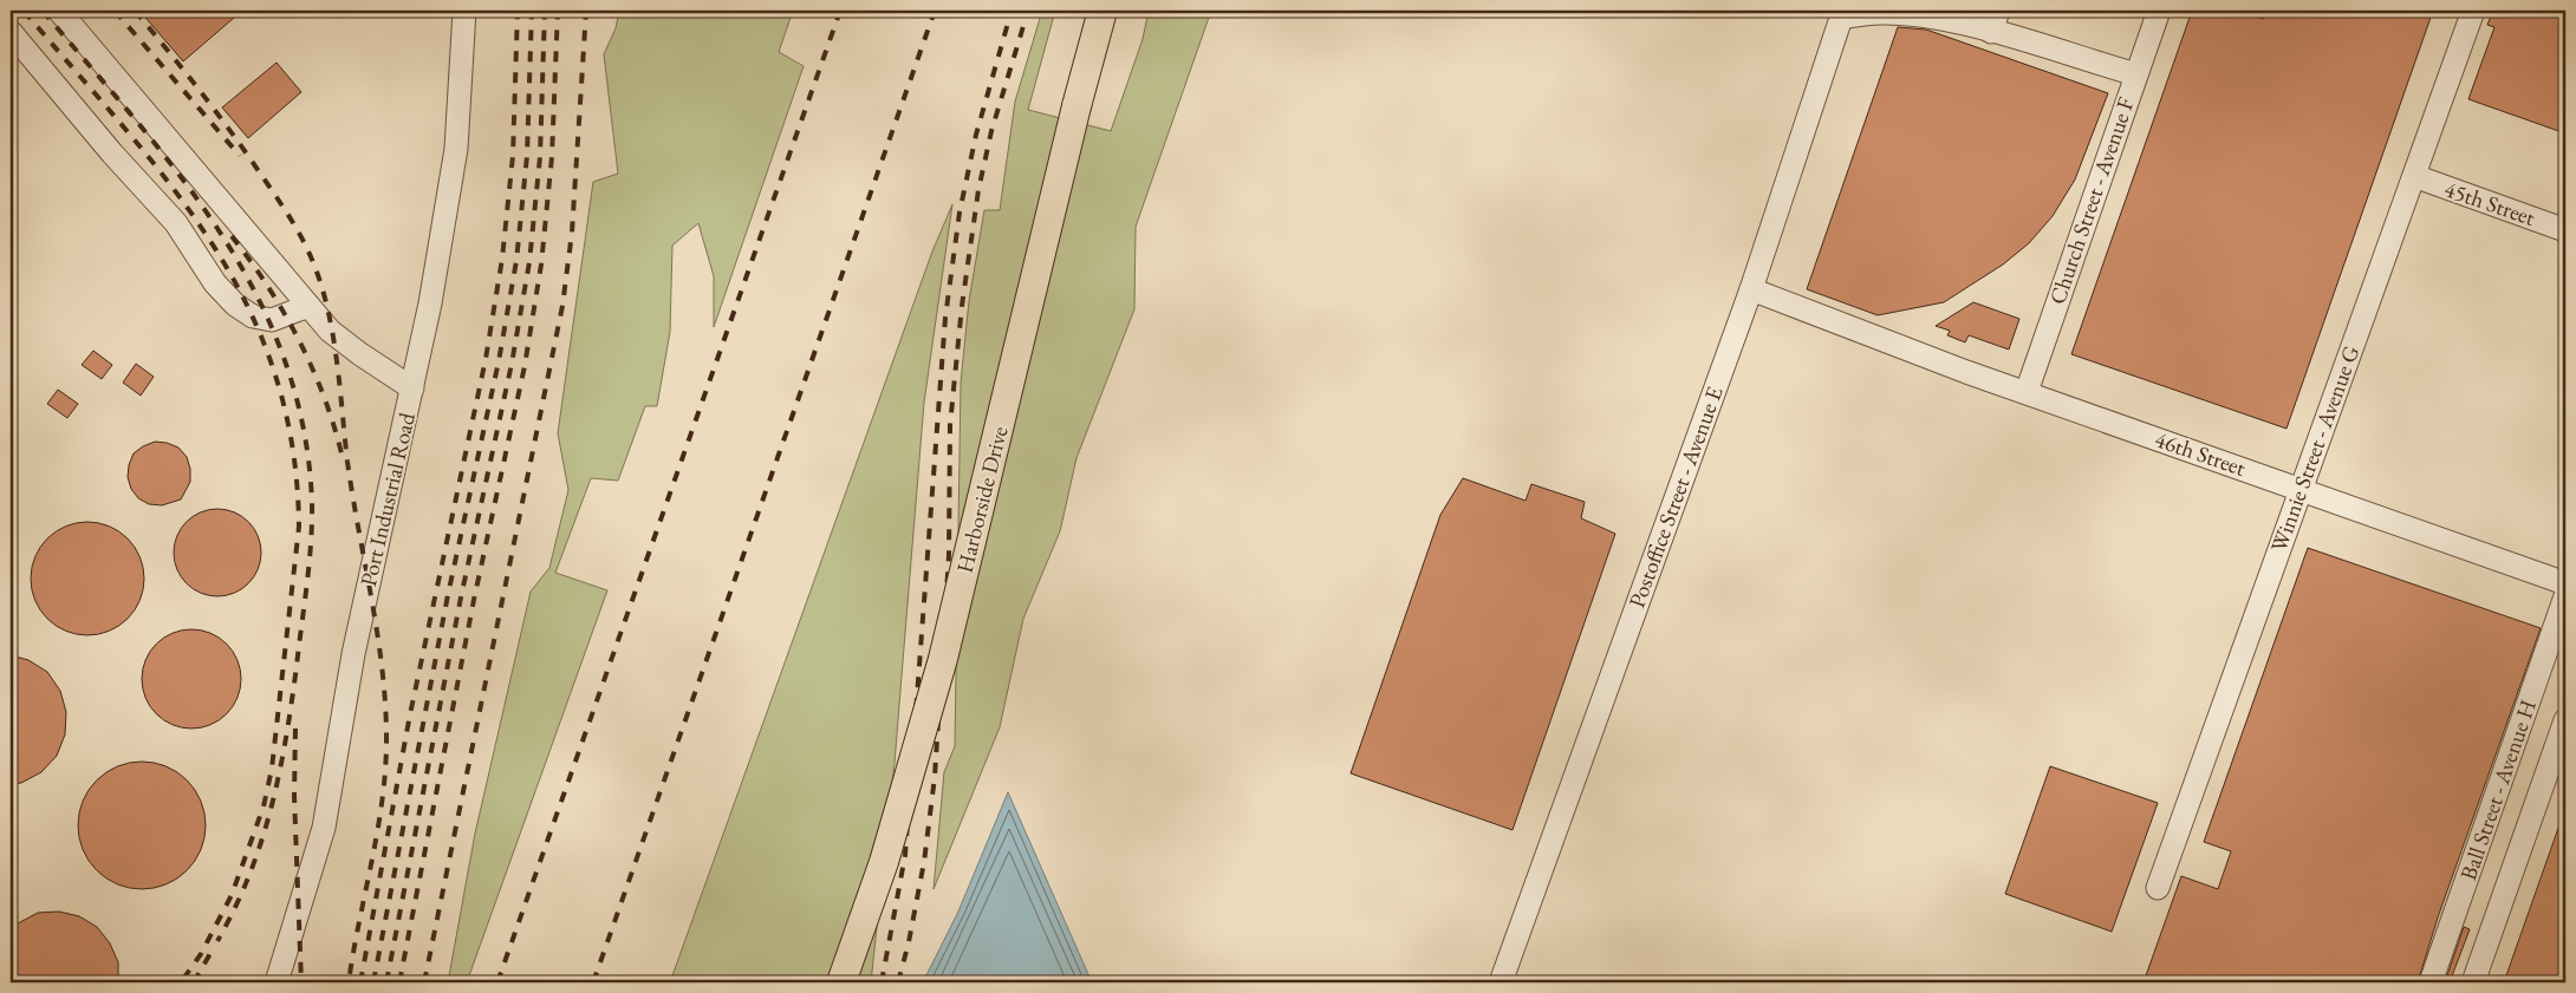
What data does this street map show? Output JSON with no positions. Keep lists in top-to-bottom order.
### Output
{
  "streets": {
    "main road": ["Harborside Drive"],
    "street": [
      "Church Street - Avenue F",
      "45th Street",
      "Winnie Street - Avenue G",
      "46th Street",
      "Postoffice Street - Avenue E",
      "Port Industrial Road",
      "Ball Street - Avenue H"
    ]
  },
  "crossings": [
    ["Church Street - Avenue F", "46th Street"],
    ["45th Street", "Winnie Street - Avenue G"],
    ["Winnie Street - Avenue G", "46th Street"],
    ["46th Street", "Postoffice Street - Avenue E"]
  ]
}
